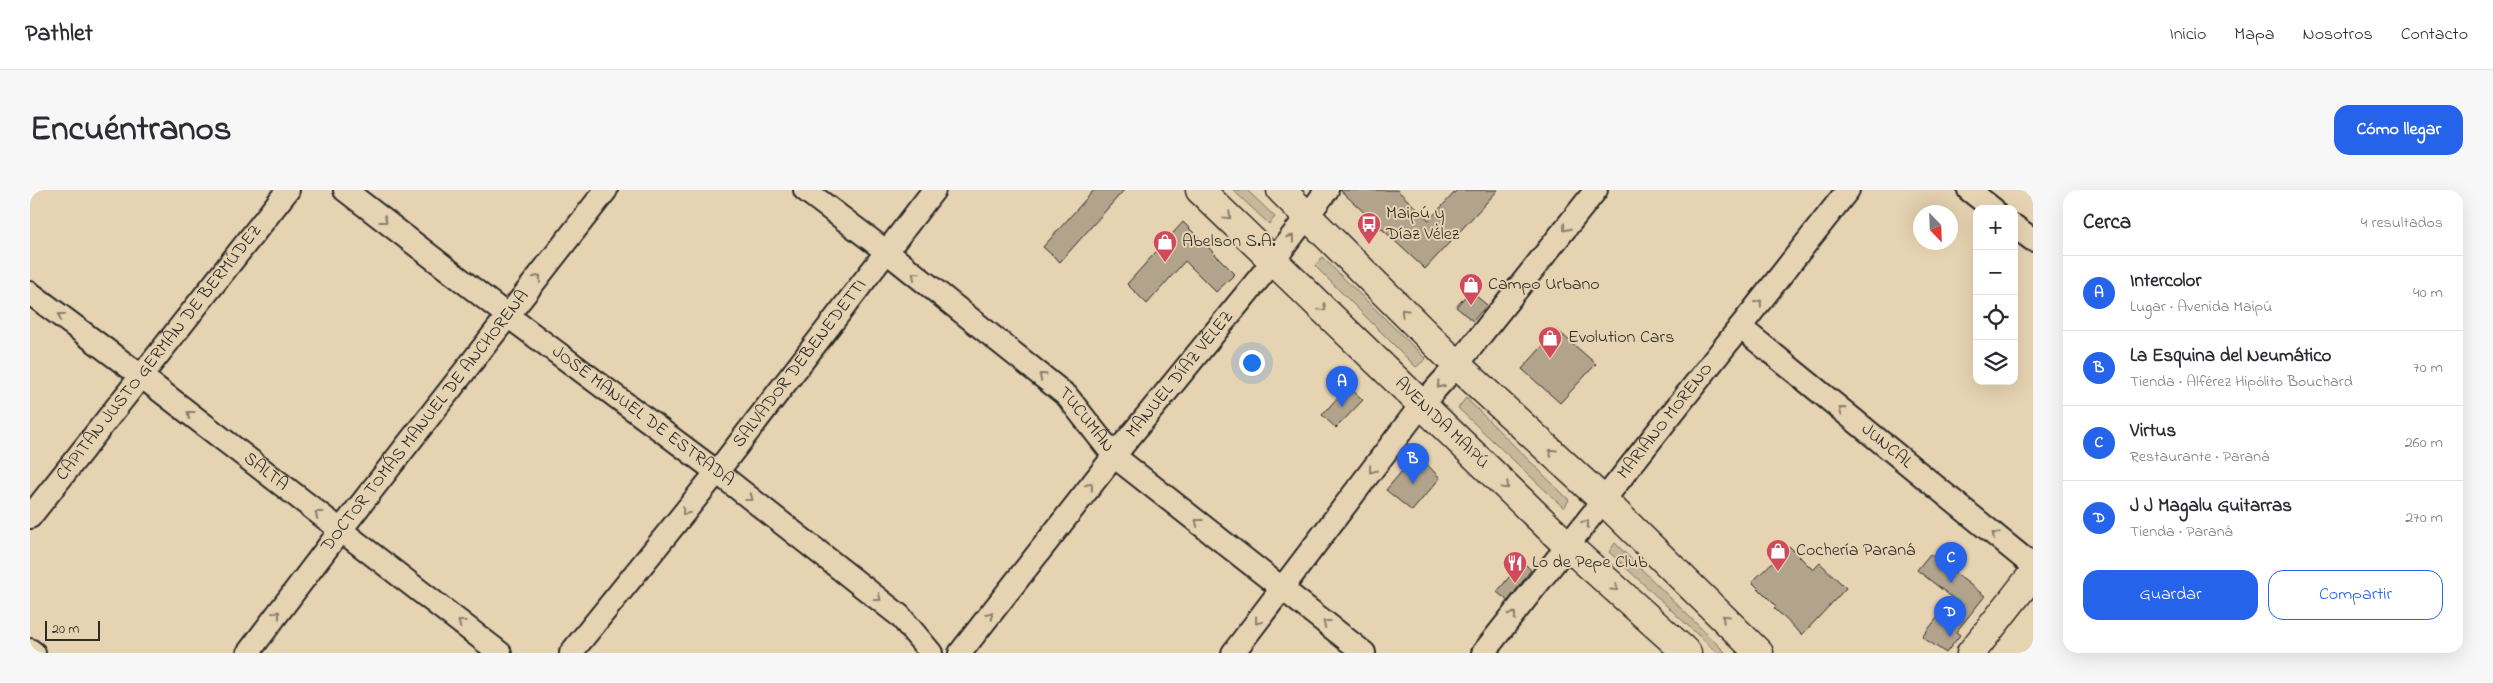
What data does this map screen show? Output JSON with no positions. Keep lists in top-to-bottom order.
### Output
{
  "streets": {
    "main road": ["AVENIDA MAIPÚ"],
    "street": [
      "CAPITÁN JUSTO GERMÁN DE BERMÚDEZ",
      "SALVADOR DEBENEDETTI",
      "MANUEL DÍAZ VÉLEZ",
      "JOSÉ MANUEL DE ESTRADA",
      "DOCTOR TOMÁS MANUEL DE ANCHORENA",
      "TUCUMÁN",
      "MARIANO MORENO",
      "JUNCAL",
      "SALTA"
    ]
  },
  "crossings": [
    ["CAPITÁN JUSTO GERMÁN DE BERMÚDEZ", "SALTA"],
    ["SALVADOR DEBENEDETTI", "JOSÉ MANUEL DE ESTRADA"],
    ["SALVADOR DEBENEDETTI", "TUCUMÁN"],
    ["MANUEL DÍAZ VÉLEZ", "TUCUMÁN"],
    ["MANUEL DÍAZ VÉLEZ", "AVENIDA MAIPÚ"],
    ["JOSÉ MANUEL DE ESTRADA", "DOCTOR TOMÁS MANUEL DE ANCHORENA"],
    ["DOCTOR TOMÁS MANUEL DE ANCHORENA", "SALTA"],
    ["MARIANO MORENO", "AVENIDA MAIPÚ"],
    ["MARIANO MORENO", "JUNCAL"]
  ],
  "one_way": [
    "SALVADOR DEBENEDETTI",
    "MANUEL DÍAZ VÉLEZ",
    "JOSÉ MANUEL DE ESTRADA",
    "DOCTOR TOMÁS MANUEL DE ANCHORENA",
    "TUCUMÁN",
    "JUNCAL",
    "SALTA"
  ],
  "places": {
    "bus stop": ["Maipú y Díaz Vélez"],
    "shop": [
      "Abelson S.A.",
      "Campo Urbano",
      "Evolution Cars",
      "Cochería Paraná"
    ],
    "restaurant": ["Lo de Pepe Club"]
  },
  "scale_bar": "20 m",
  "north": "bottom right",
  "page": {
    "header": "Pathlet",
    "nav": [
      "Inicio",
      "Mapa",
      "Nosotros",
      "Contacto"
    ],
    "title": "Encuéntranos",
    "buttons": [
      "Cómo llegar",
      ["Guardar", "Compartir"]
    ],
    "heading": ["Cerca", "4 resultados"],
    "map_buttons": ["+", "−"],
    "list": [
      {
        "mark": "A",
        "name": "Intercolor",
        "note": "Lugar · Avenida Maipú",
        "value": "40 m"
      },
      {
        "mark": "B",
        "name": "La Esquina del Neumático",
        "note": "Tienda · Alférez Hipólito Bouchard",
        "value": "70 m"
      },
      {
        "mark": "C",
        "name": "Virtus",
        "note": "Restaurante · Paraná",
        "value": "260 m"
      },
      {
        "mark": "D",
        "name": "J J Magalu Guitarras",
        "note": "Tienda · Paraná",
        "value": "270 m"
      }
    ],
    "pins": [
      "A",
      "B",
      "C",
      "D"
    ],
    "scale": "20 m"
  }
}
